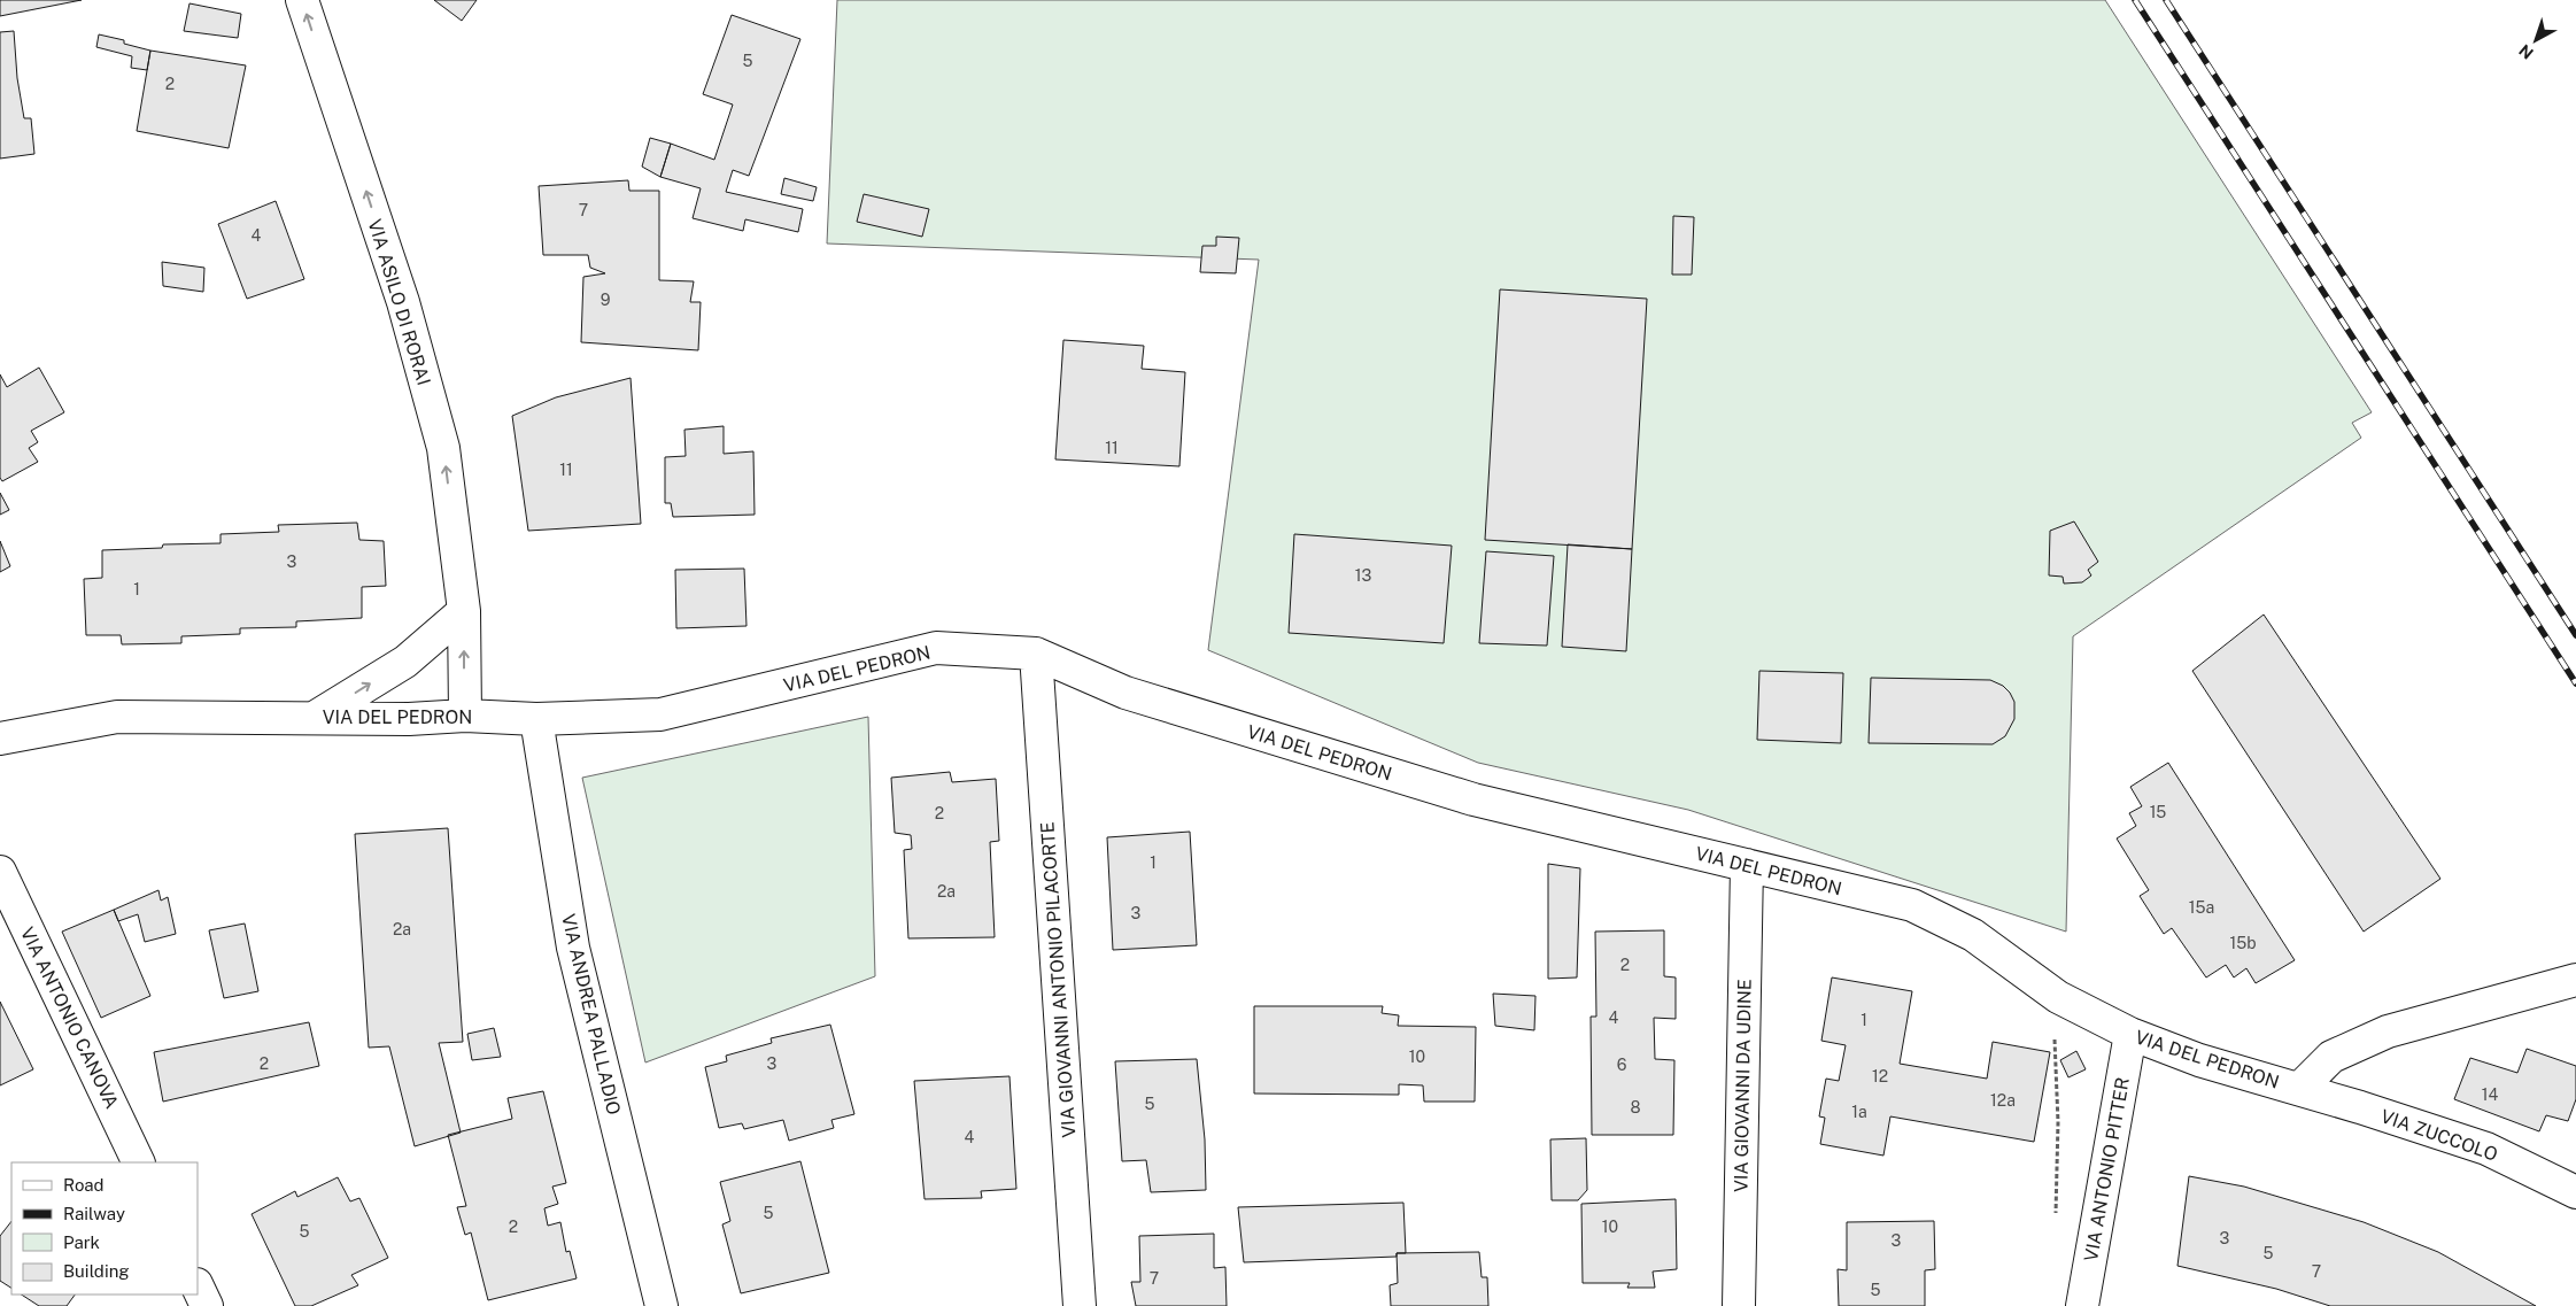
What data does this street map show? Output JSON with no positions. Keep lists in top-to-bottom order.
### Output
{
  "streets": {
    "street": [
      "VIA ASILO DI RORAI",
      "VIA DEL PEDRON",
      "VIA GIOVANNI ANTONIO PILACORTE",
      "VIA ANDREA PALLADIO",
      "VIA ANTONIO CANOVA",
      "VIA GIOVANNI DA UDINE",
      "VIA ZUCCOLO",
      "VIA ANTONIO PITTER"
    ]
  },
  "crossings": [
    ["VIA ASILO DI RORAI", "VIA DEL PEDRON"],
    ["VIA DEL PEDRON", "VIA GIOVANNI ANTONIO PILACORTE"],
    ["VIA DEL PEDRON", "VIA ANDREA PALLADIO"],
    ["VIA DEL PEDRON", "VIA GIOVANNI DA UDINE"],
    ["VIA DEL PEDRON", "VIA ZUCCOLO"],
    ["VIA DEL PEDRON", "VIA ANTONIO PITTER"]
  ],
  "one_way": ["VIA ASILO DI RORAI"],
  "house_numbers": [
    "5",
    "2",
    "7",
    "4",
    "9",
    "11",
    "11",
    "3",
    "13",
    "1",
    "15",
    "2",
    "1",
    "2a",
    "15a",
    "3",
    "2a",
    "15b",
    "2",
    "4",
    "1",
    "10",
    "2",
    "3",
    "6",
    "12",
    "14",
    "12a",
    "5",
    "8",
    "1a",
    "4",
    "5",
    "2",
    "10",
    "5",
    "3",
    "3",
    "5",
    "7",
    "7",
    "5"
  ],
  "legend": [
    "Road",
    "Railway",
    "Park",
    "Building"
  ],
  "north": "bottom left"
}
